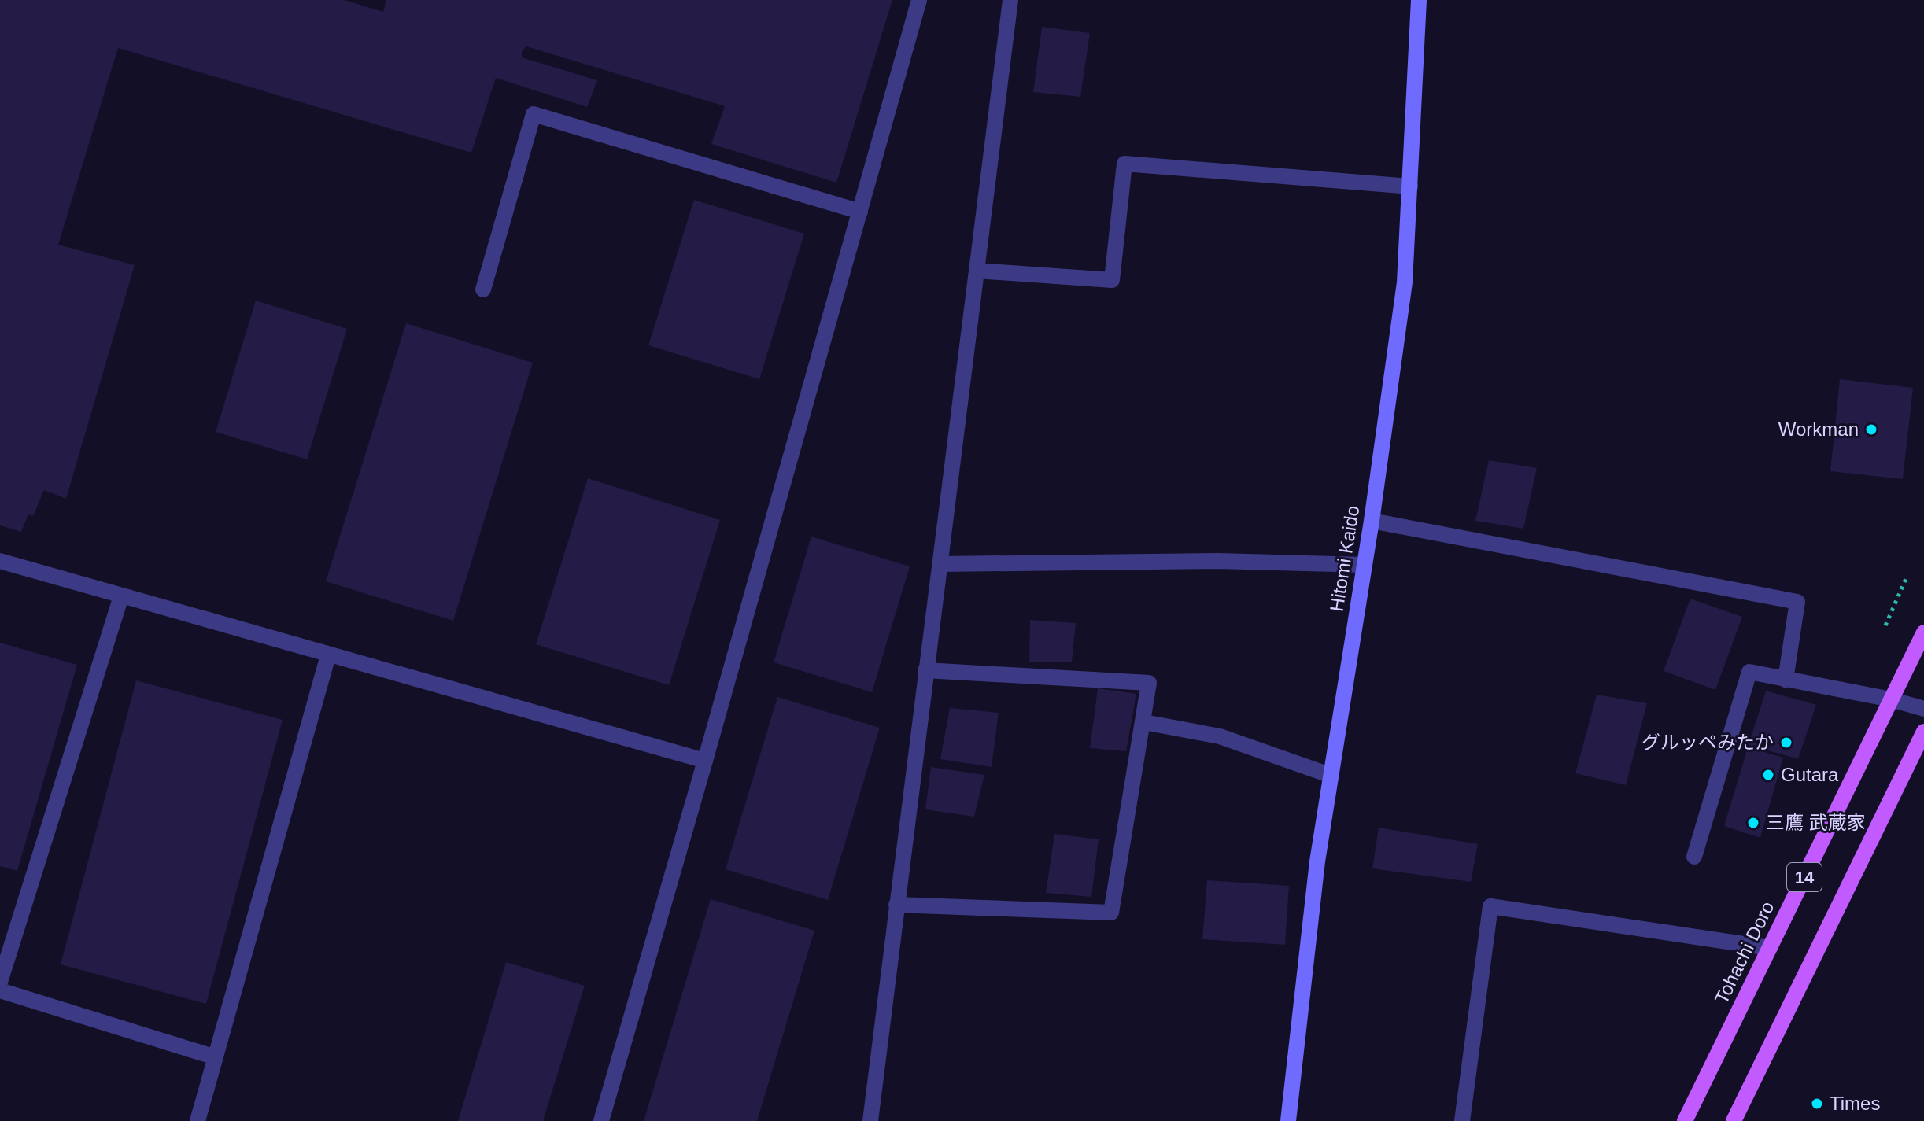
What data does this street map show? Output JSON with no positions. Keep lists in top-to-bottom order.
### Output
{
  "streets": {
    "main road": ["Hitomi Kaido", "14", "Tohachi Doro"]
  },
  "places": [
    "Workman",
    "グルッペみたか",
    "Gutara",
    "三鷹 武蔵家",
    "Times"
  ]
}
